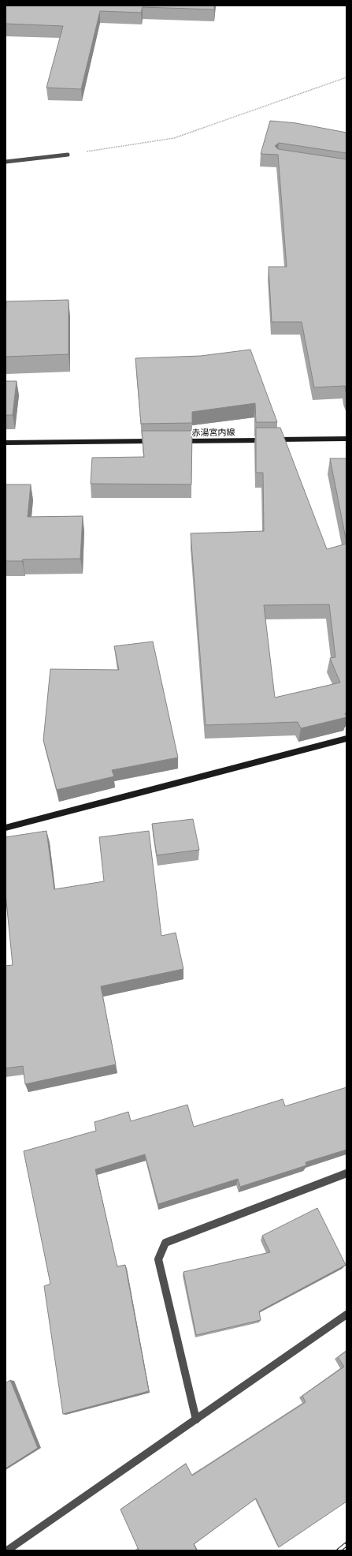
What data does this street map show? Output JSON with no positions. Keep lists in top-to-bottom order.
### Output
{
  "streets": {
    "main road": ["赤湯宮内線"]
  }
}
